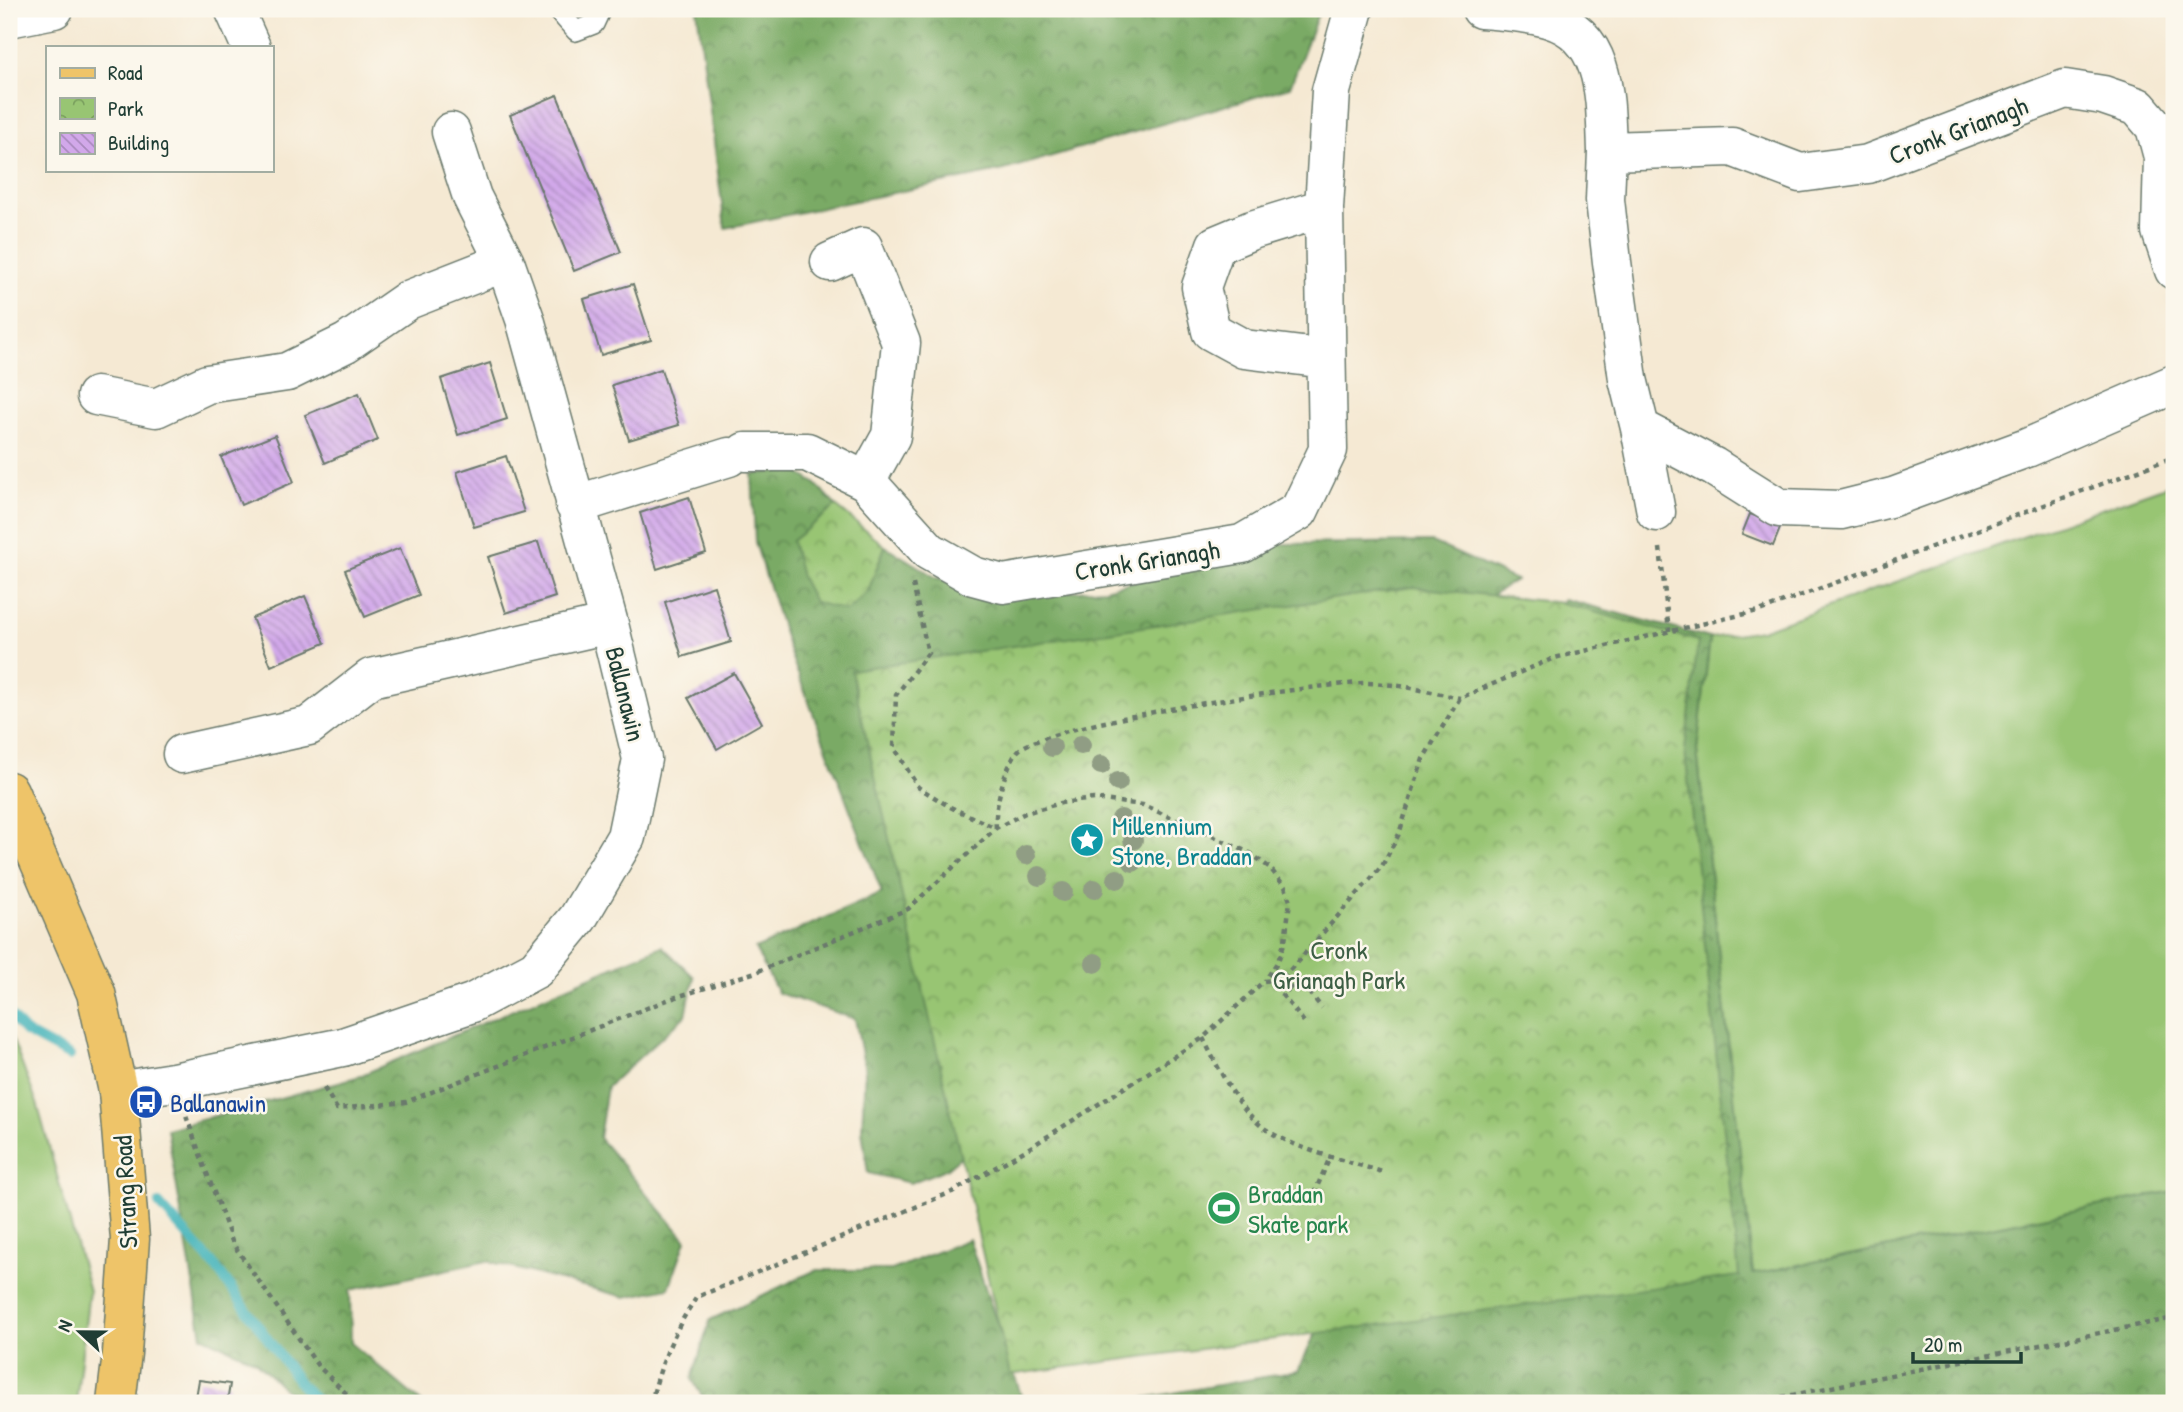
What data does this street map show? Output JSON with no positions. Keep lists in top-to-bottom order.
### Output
{
  "streets": {
    "main road": ["Strang Road"],
    "street": ["Cronk Grianagh", "Ballanawin"]
  },
  "crossings": [
    ["Cronk Grianagh", "Ballanawin"],
    ["Ballanawin", "Strang Road"]
  ],
  "parks": ["Cronk Grianagh Park"],
  "places": {
    "place": ["Millennium Stone, Braddan"],
    "bus stop": ["Ballanawin"],
    "sports": ["Braddan Skate park"]
  },
  "legend": ["Road", "Park", "Building"],
  "scale_bar": "20 m",
  "north": "left"
}
